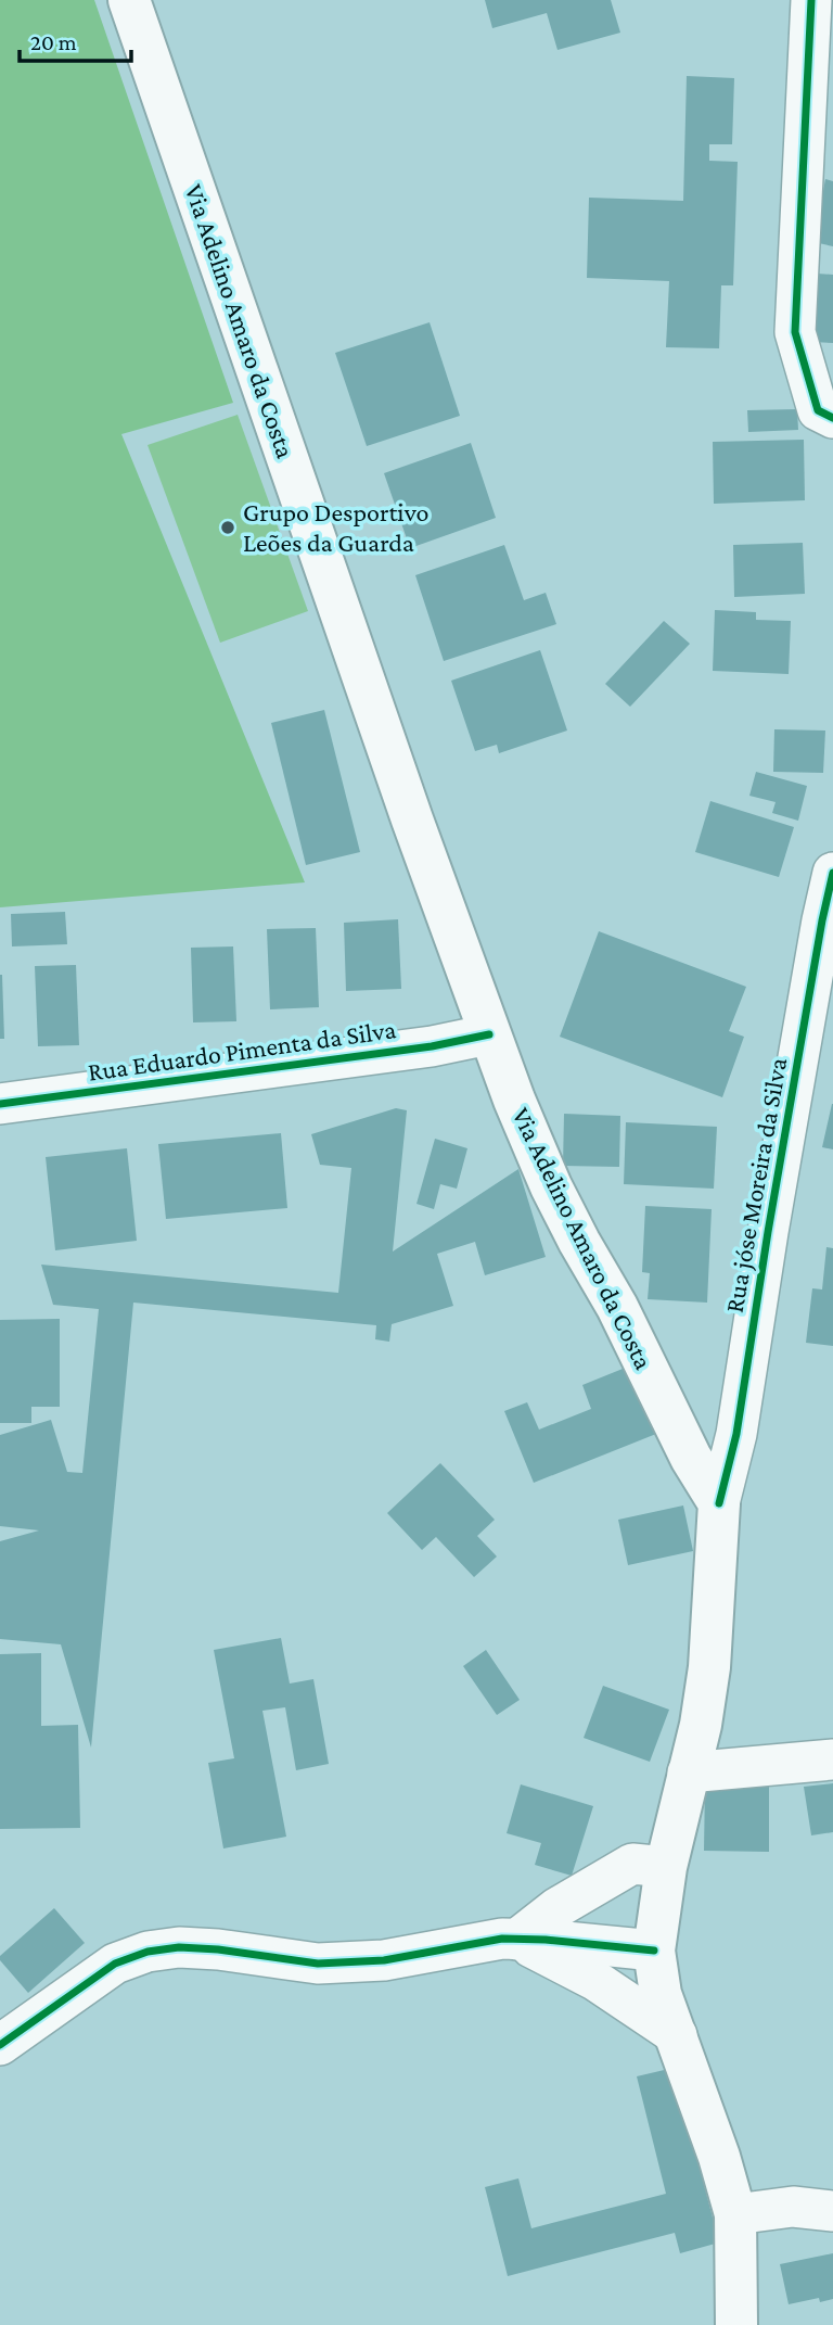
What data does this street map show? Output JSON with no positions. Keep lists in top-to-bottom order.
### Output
{
  "streets": {
    "main road": ["Via Adelino Amaro da Costa"],
    "street": ["Rua Eduardo Pimenta da Silva", "Rua jóse Moreira da Silva"]
  },
  "crossings": [
    ["Via Adelino Amaro da Costa", "Rua Eduardo Pimenta da Silva"],
    ["Via Adelino Amaro da Costa", "Rua jóse Moreira da Silva"]
  ],
  "places": ["Grupo Desportivo Leões da Guarda"],
  "scale_bar": "20 m"
}
